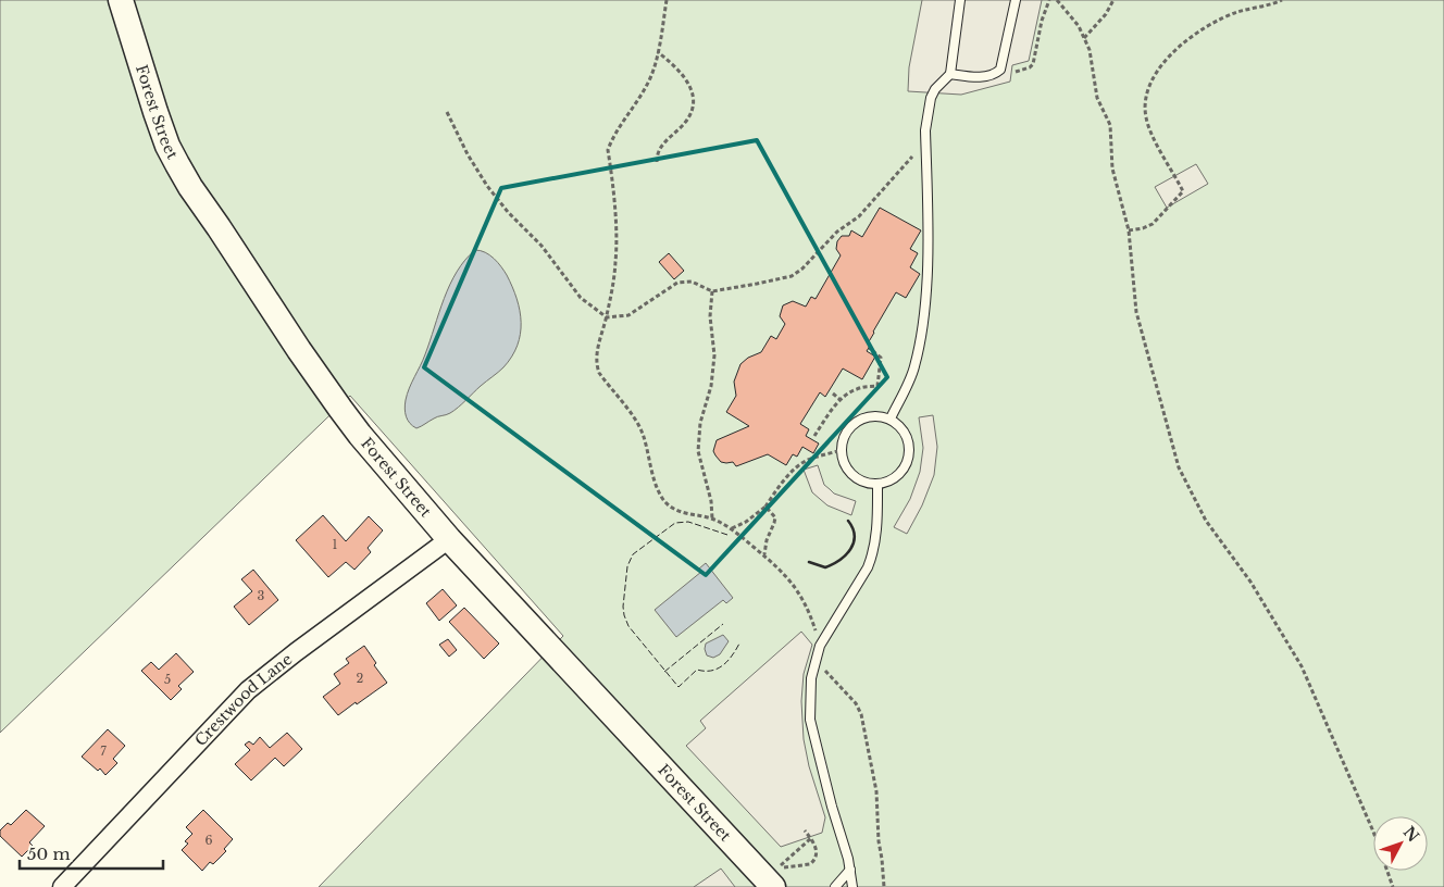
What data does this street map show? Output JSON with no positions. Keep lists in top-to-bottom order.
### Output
{
  "streets": {
    "street": ["Forest Street", "Crestwood Lane"]
  },
  "crossings": [
    ["Forest Street", "Crestwood Lane"]
  ],
  "house_numbers": [
    "1",
    "3",
    "2",
    "5",
    "7",
    "6"
  ],
  "scale_bar": "50 m",
  "north": "top right"
}
